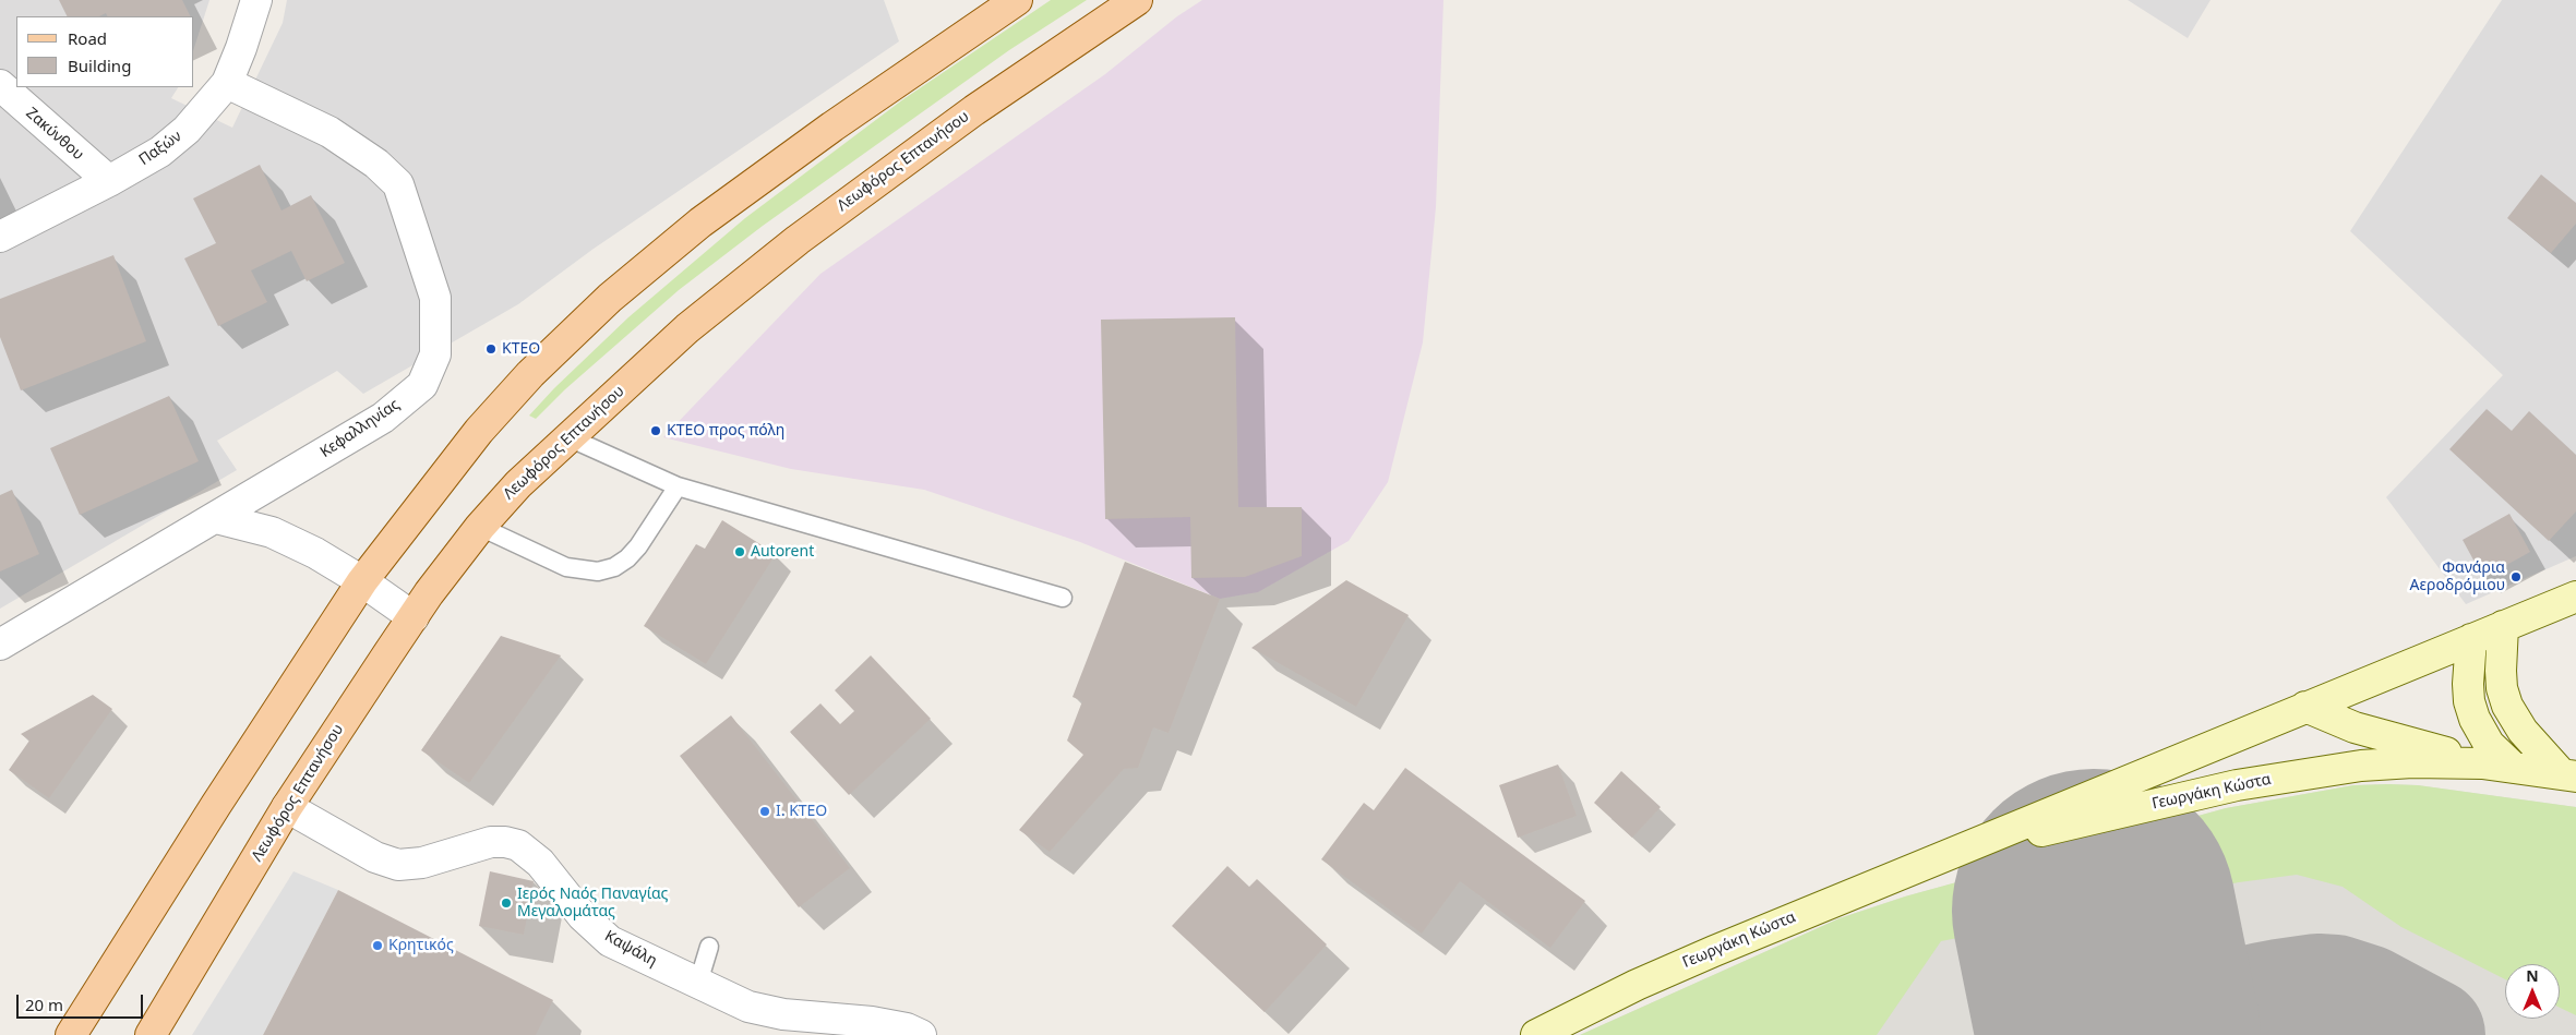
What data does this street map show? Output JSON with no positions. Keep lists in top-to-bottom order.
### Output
{
  "streets": {
    "main road": ["Λεωφόρος Επτανήσου", "Γεωργάκη Κώστα"],
    "street": [
      "Ζακύνθου",
      "Παξών",
      "Κεφαλληνίας",
      "Καψάλη"
    ]
  },
  "crossings": [
    ["Ζακύνθου", "Παξών"],
    ["Παξών", "Κεφαλληνίας"],
    ["Λεωφόρος Επτανήσου", "Καψάλη"]
  ],
  "places": [
    "ΚΤΕΟ",
    "ΚΤΕΟ προς πόλη",
    "Autorent",
    "Φανάρια Αεροδρόμιου",
    "Ι. ΚΤΕΟ",
    "Ιερός Ναός Παναγίας Μεγαλομάτας",
    "Κρητικός"
  ],
  "legend": ["Road", "Building"],
  "scale_bar": "20 m",
  "north": "top"
}
